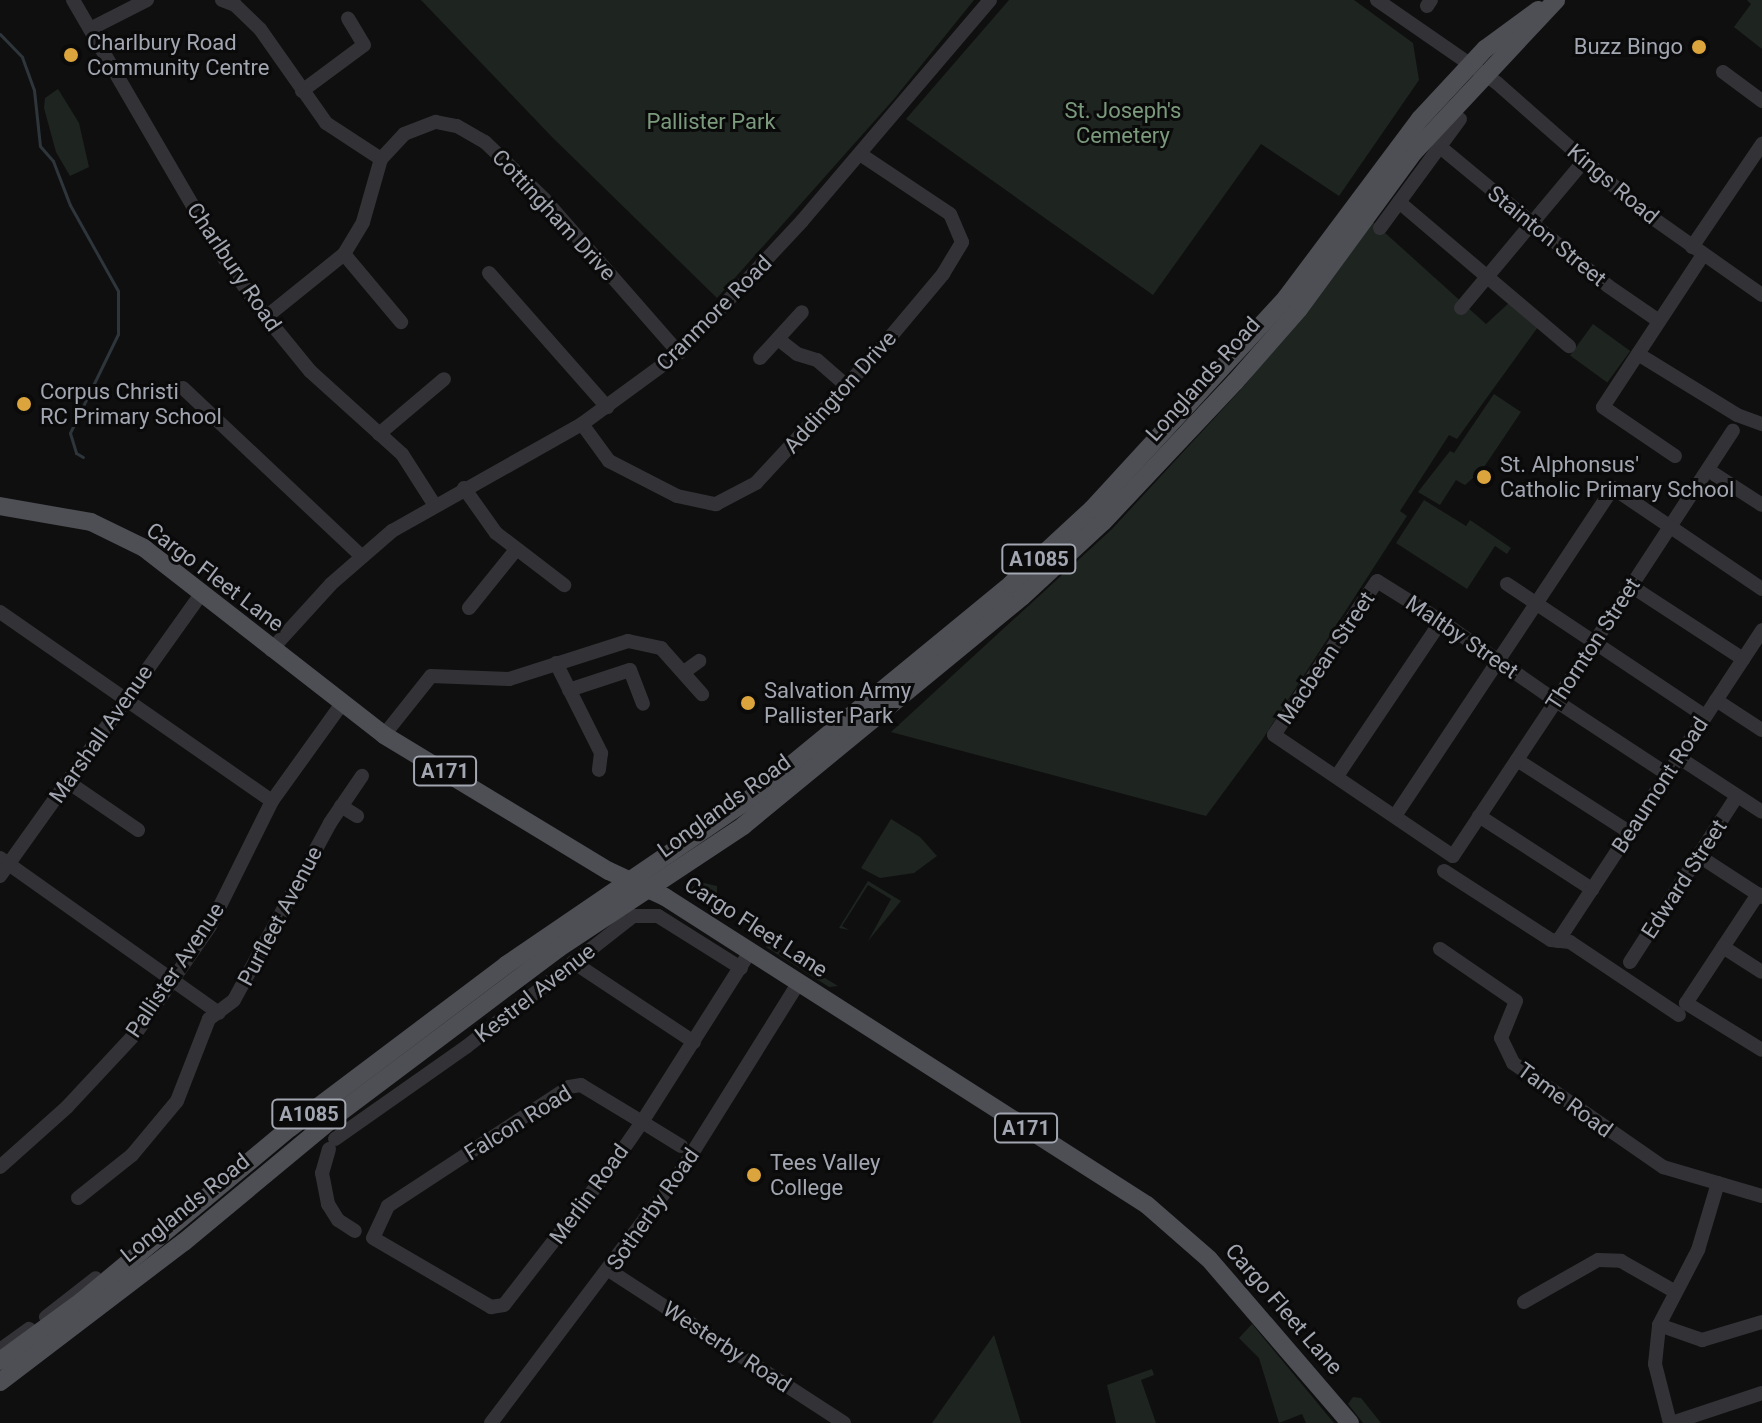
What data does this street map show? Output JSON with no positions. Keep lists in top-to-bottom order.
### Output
{
  "streets": {
    "main road": [
      "Longlands Road",
      "A1085",
      "Cargo Fleet Lane",
      "A171"
    ],
    "street": [
      "Kings Road",
      "Cottingham Drive",
      "Stainton Street",
      "Charlbury Road",
      "Cranmore Road",
      "Addington Drive",
      "Maltby Street",
      "Thornton Street",
      "Macbean Street",
      "Marshall Avenue",
      "Beaumont Road",
      "Edward Street",
      "Purfleet Avenue",
      "Pallister Avenue",
      "Kestrel Avenue",
      "Tame Road",
      "Falcon Road",
      "Merlin Road",
      "Sotherby Road",
      "Westerby Road"
    ]
  },
  "crossings": [
    ["Kings Road", "Longlands Road"],
    ["Cottingham Drive", "Charlbury Road"],
    ["Cottingham Drive", "Cranmore Road"],
    ["Charlbury Road", "Cranmore Road"],
    ["Cranmore Road", "Addington Drive"],
    ["Cranmore Road", "Cargo Fleet Lane"],
    ["Longlands Road", "Cargo Fleet Lane"],
    ["Cargo Fleet Lane", "Marshall Avenue"],
    ["Cargo Fleet Lane", "Pallister Avenue"],
    ["Cargo Fleet Lane", "Kestrel Avenue"],
    ["Cargo Fleet Lane", "Merlin Road"],
    ["Cargo Fleet Lane", "Sotherby Road"],
    ["Maltby Street", "Thornton Street"],
    ["Maltby Street", "Macbean Street"],
    ["Maltby Street", "Beaumont Road"],
    ["Kestrel Avenue", "Merlin Road"],
    ["Falcon Road", "Merlin Road"],
    ["Sotherby Road", "Westerby Road"]
  ],
  "parks": ["St. Joseph's Cemetery", "Pallister Park"],
  "places": [
    "Buzz Bingo",
    "Charlbury Road Community Centre",
    "Corpus Christi RC Primary School",
    "St. Alphonsus' Catholic Primary School",
    "Salvation Army Pallister Park",
    "Tees Valley College"
  ]
}
